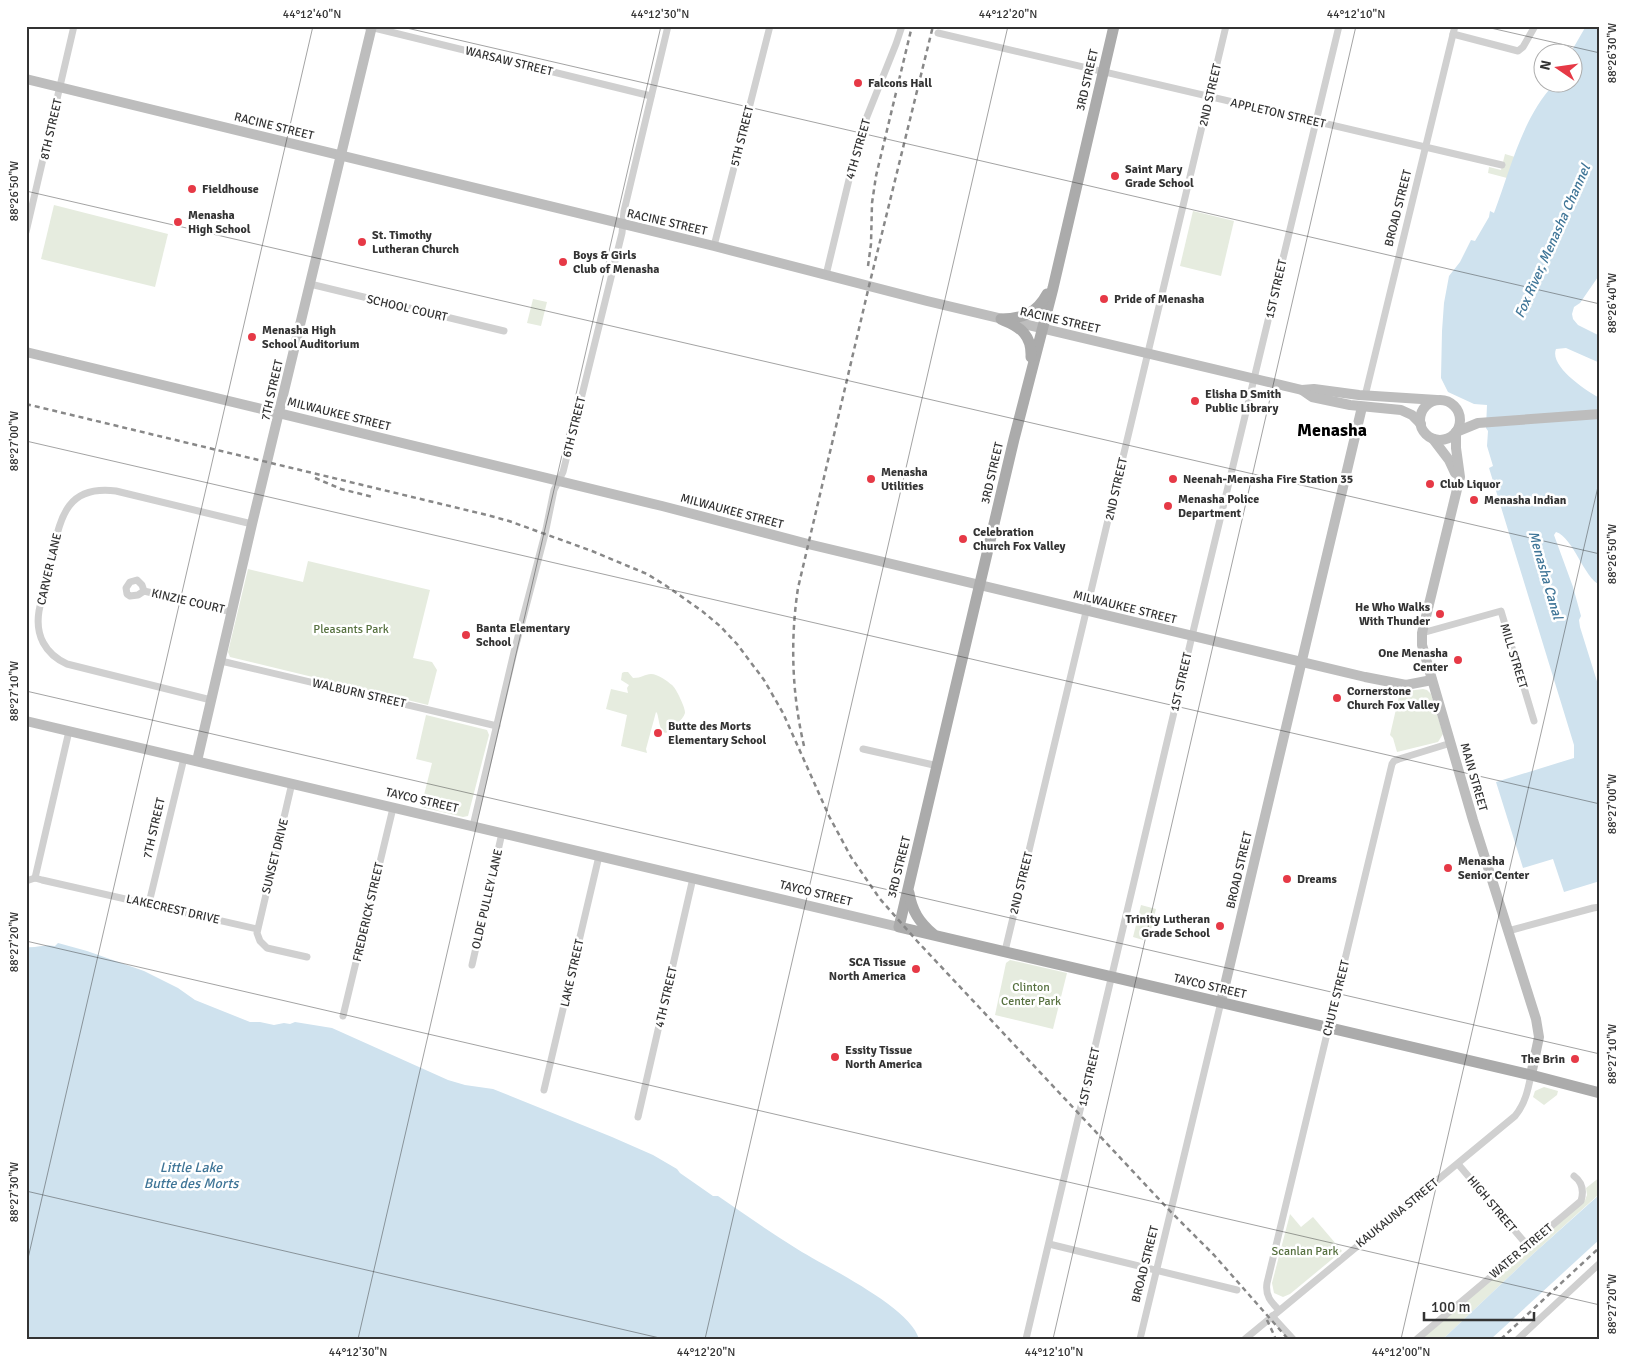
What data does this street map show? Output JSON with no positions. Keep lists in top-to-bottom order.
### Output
{
  "streets": {
    "main road": ["3RD STREET", "TAYCO STREET"],
    "street": [
      "WARSAW STREET",
      "2ND STREET",
      "APPLETON STREET",
      "RACINE STREET",
      "8TH STREET",
      "5TH STREET",
      "4TH STREET",
      "BROAD STREET",
      "1ST STREET",
      "SCHOOL COURT",
      "7TH STREET",
      "MILWAUKEE STREET",
      "6TH STREET",
      "CARVER LANE",
      "KINZIE COURT",
      "MILL STREET",
      "WALBURN STREET",
      "MAIN STREET",
      "SUNSET DRIVE",
      "OLDE PULLEY LANE",
      "LAKECREST DRIVE",
      "FREDERICK STREET",
      "LAKE STREET",
      "CHUTE STREET",
      "HIGH STREET",
      "KAUKAUNA STREET",
      "WATER STREET"
    ]
  },
  "crossings": [
    ["WARSAW STREET", "7TH STREET"],
    ["WARSAW STREET", "6TH STREET"],
    ["3RD STREET", "APPLETON STREET"],
    ["3RD STREET", "RACINE STREET"],
    ["3RD STREET", "MILWAUKEE STREET"],
    ["3RD STREET", "TAYCO STREET"],
    ["2ND STREET", "APPLETON STREET"],
    ["2ND STREET", "RACINE STREET"],
    ["2ND STREET", "MILWAUKEE STREET"],
    ["2ND STREET", "TAYCO STREET"],
    ["APPLETON STREET", "BROAD STREET"],
    ["APPLETON STREET", "1ST STREET"],
    ["RACINE STREET", "8TH STREET"],
    ["RACINE STREET", "5TH STREET"],
    ["RACINE STREET", "4TH STREET"],
    ["RACINE STREET", "BROAD STREET"],
    ["RACINE STREET", "1ST STREET"],
    ["RACINE STREET", "7TH STREET"],
    ["RACINE STREET", "6TH STREET"],
    ["RACINE STREET", "MAIN STREET"],
    ["4TH STREET", "TAYCO STREET"],
    ["BROAD STREET", "MILWAUKEE STREET"],
    ["BROAD STREET", "TAYCO STREET"],
    ["1ST STREET", "MILWAUKEE STREET"],
    ["1ST STREET", "TAYCO STREET"],
    ["SCHOOL COURT", "7TH STREET"],
    ["7TH STREET", "MILWAUKEE STREET"],
    ["7TH STREET", "CARVER LANE"],
    ["7TH STREET", "KINZIE COURT"],
    ["7TH STREET", "WALBURN STREET"],
    ["7TH STREET", "TAYCO STREET"],
    ["7TH STREET", "LAKECREST DRIVE"],
    ["MILWAUKEE STREET", "6TH STREET"],
    ["MILWAUKEE STREET", "MAIN STREET"],
    ["6TH STREET", "WALBURN STREET"],
    ["6TH STREET", "TAYCO STREET"],
    ["MILL STREET", "MAIN STREET"],
    ["MAIN STREET", "TAYCO STREET"],
    ["MAIN STREET", "CHUTE STREET"],
    ["MAIN STREET", "KAUKAUNA STREET"],
    ["TAYCO STREET", "SUNSET DRIVE"],
    ["TAYCO STREET", "OLDE PULLEY LANE"],
    ["TAYCO STREET", "FREDERICK STREET"],
    ["TAYCO STREET", "LAKE STREET"],
    ["TAYCO STREET", "CHUTE STREET"],
    ["TAYCO STREET", "KAUKAUNA STREET"],
    ["SUNSET DRIVE", "LAKECREST DRIVE"],
    ["CHUTE STREET", "KAUKAUNA STREET"],
    ["HIGH STREET", "KAUKAUNA STREET"],
    ["HIGH STREET", "WATER STREET"]
  ],
  "districts": ["Menasha"],
  "water": ["Fox River, Menasha Channel", "Menasha Canal", "Little Lake Butte des Morts"],
  "parks": ["Pleasants Park", "Clinton Center Park", "Scanlan Park"],
  "places": [
    "Falcons Hall",
    "Saint Mary Grade School",
    "Fieldhouse",
    "Menasha High School",
    "St. Timothy Lutheran Church",
    "Boys & Girls Club of Menasha",
    "Pride of Menasha",
    "Menasha High School Auditorium",
    "Elisha D Smith Public Library",
    "Menasha Utilities",
    "Neenah-Menasha Fire Station 35",
    "Club Liquor",
    "Menasha Indian",
    "Menasha Police Department",
    "Celebration Church Fox Valley",
    "He Who Walks With Thunder",
    "Banta Elementary School",
    "One Menasha Center",
    "Cornerstone Church Fox Valley",
    "Butte des Morts Elementary School",
    "Menasha Senior Center",
    "Dreams",
    "Trinity Lutheran Grade School",
    "SCA Tissue North America",
    "Essity Tissue North America",
    "The Brin"
  ],
  "scale_bar": "100 m",
  "north": "left",
  "coordinates": [
    "44°12'40\"N",
    "44°12'30\"N",
    "44°12'20\"N",
    "44°12'10\"N",
    "88°26'30\"W",
    "88°26'50\"W",
    "88°26'40\"W",
    "88°27'00\"W",
    "88°27'10\"W",
    "88°27'20\"W",
    "88°27'30\"W",
    "44°12'00\"N"
  ]
}
